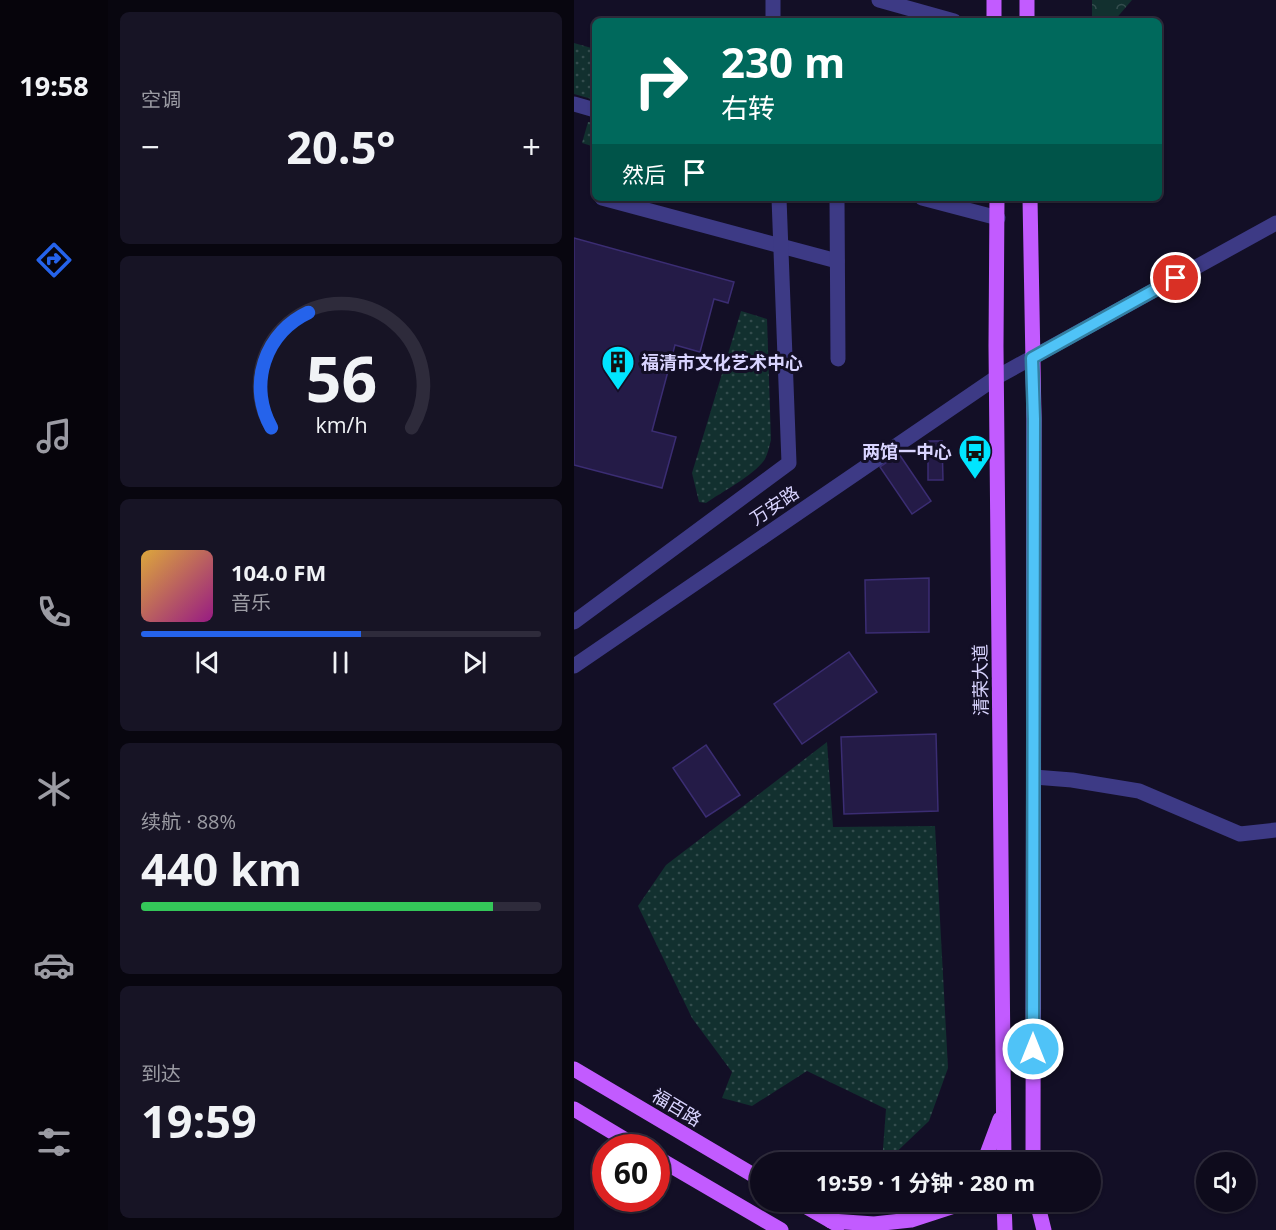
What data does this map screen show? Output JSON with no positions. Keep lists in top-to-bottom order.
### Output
{
  "streets": {
    "main road": ["清荣大道", "福百路"],
    "street": ["万安路"]
  },
  "crossings": [
    ["万安路", "清荣大道"]
  ],
  "places": {
    "building": ["福清市文化艺术中心"],
    "bus stop": ["两馆一中心"]
  },
  "page": {
    "tabs": "19:58",
    "tile": [
      "空调",
      ["续航 · 88%", "440 km"],
      ["到达", "19:59"]
    ],
    "turn": ["230 m", "右转"],
    "heat": ["−", "20.5°", "+"],
    "then": "然后",
    "song": ["104.0 FM", "音乐"],
    "limit": "60",
    "trip": "19:59 · 1 分钟 · 280 m",
    "gauge": ["56", "km/h"]
  }
}
